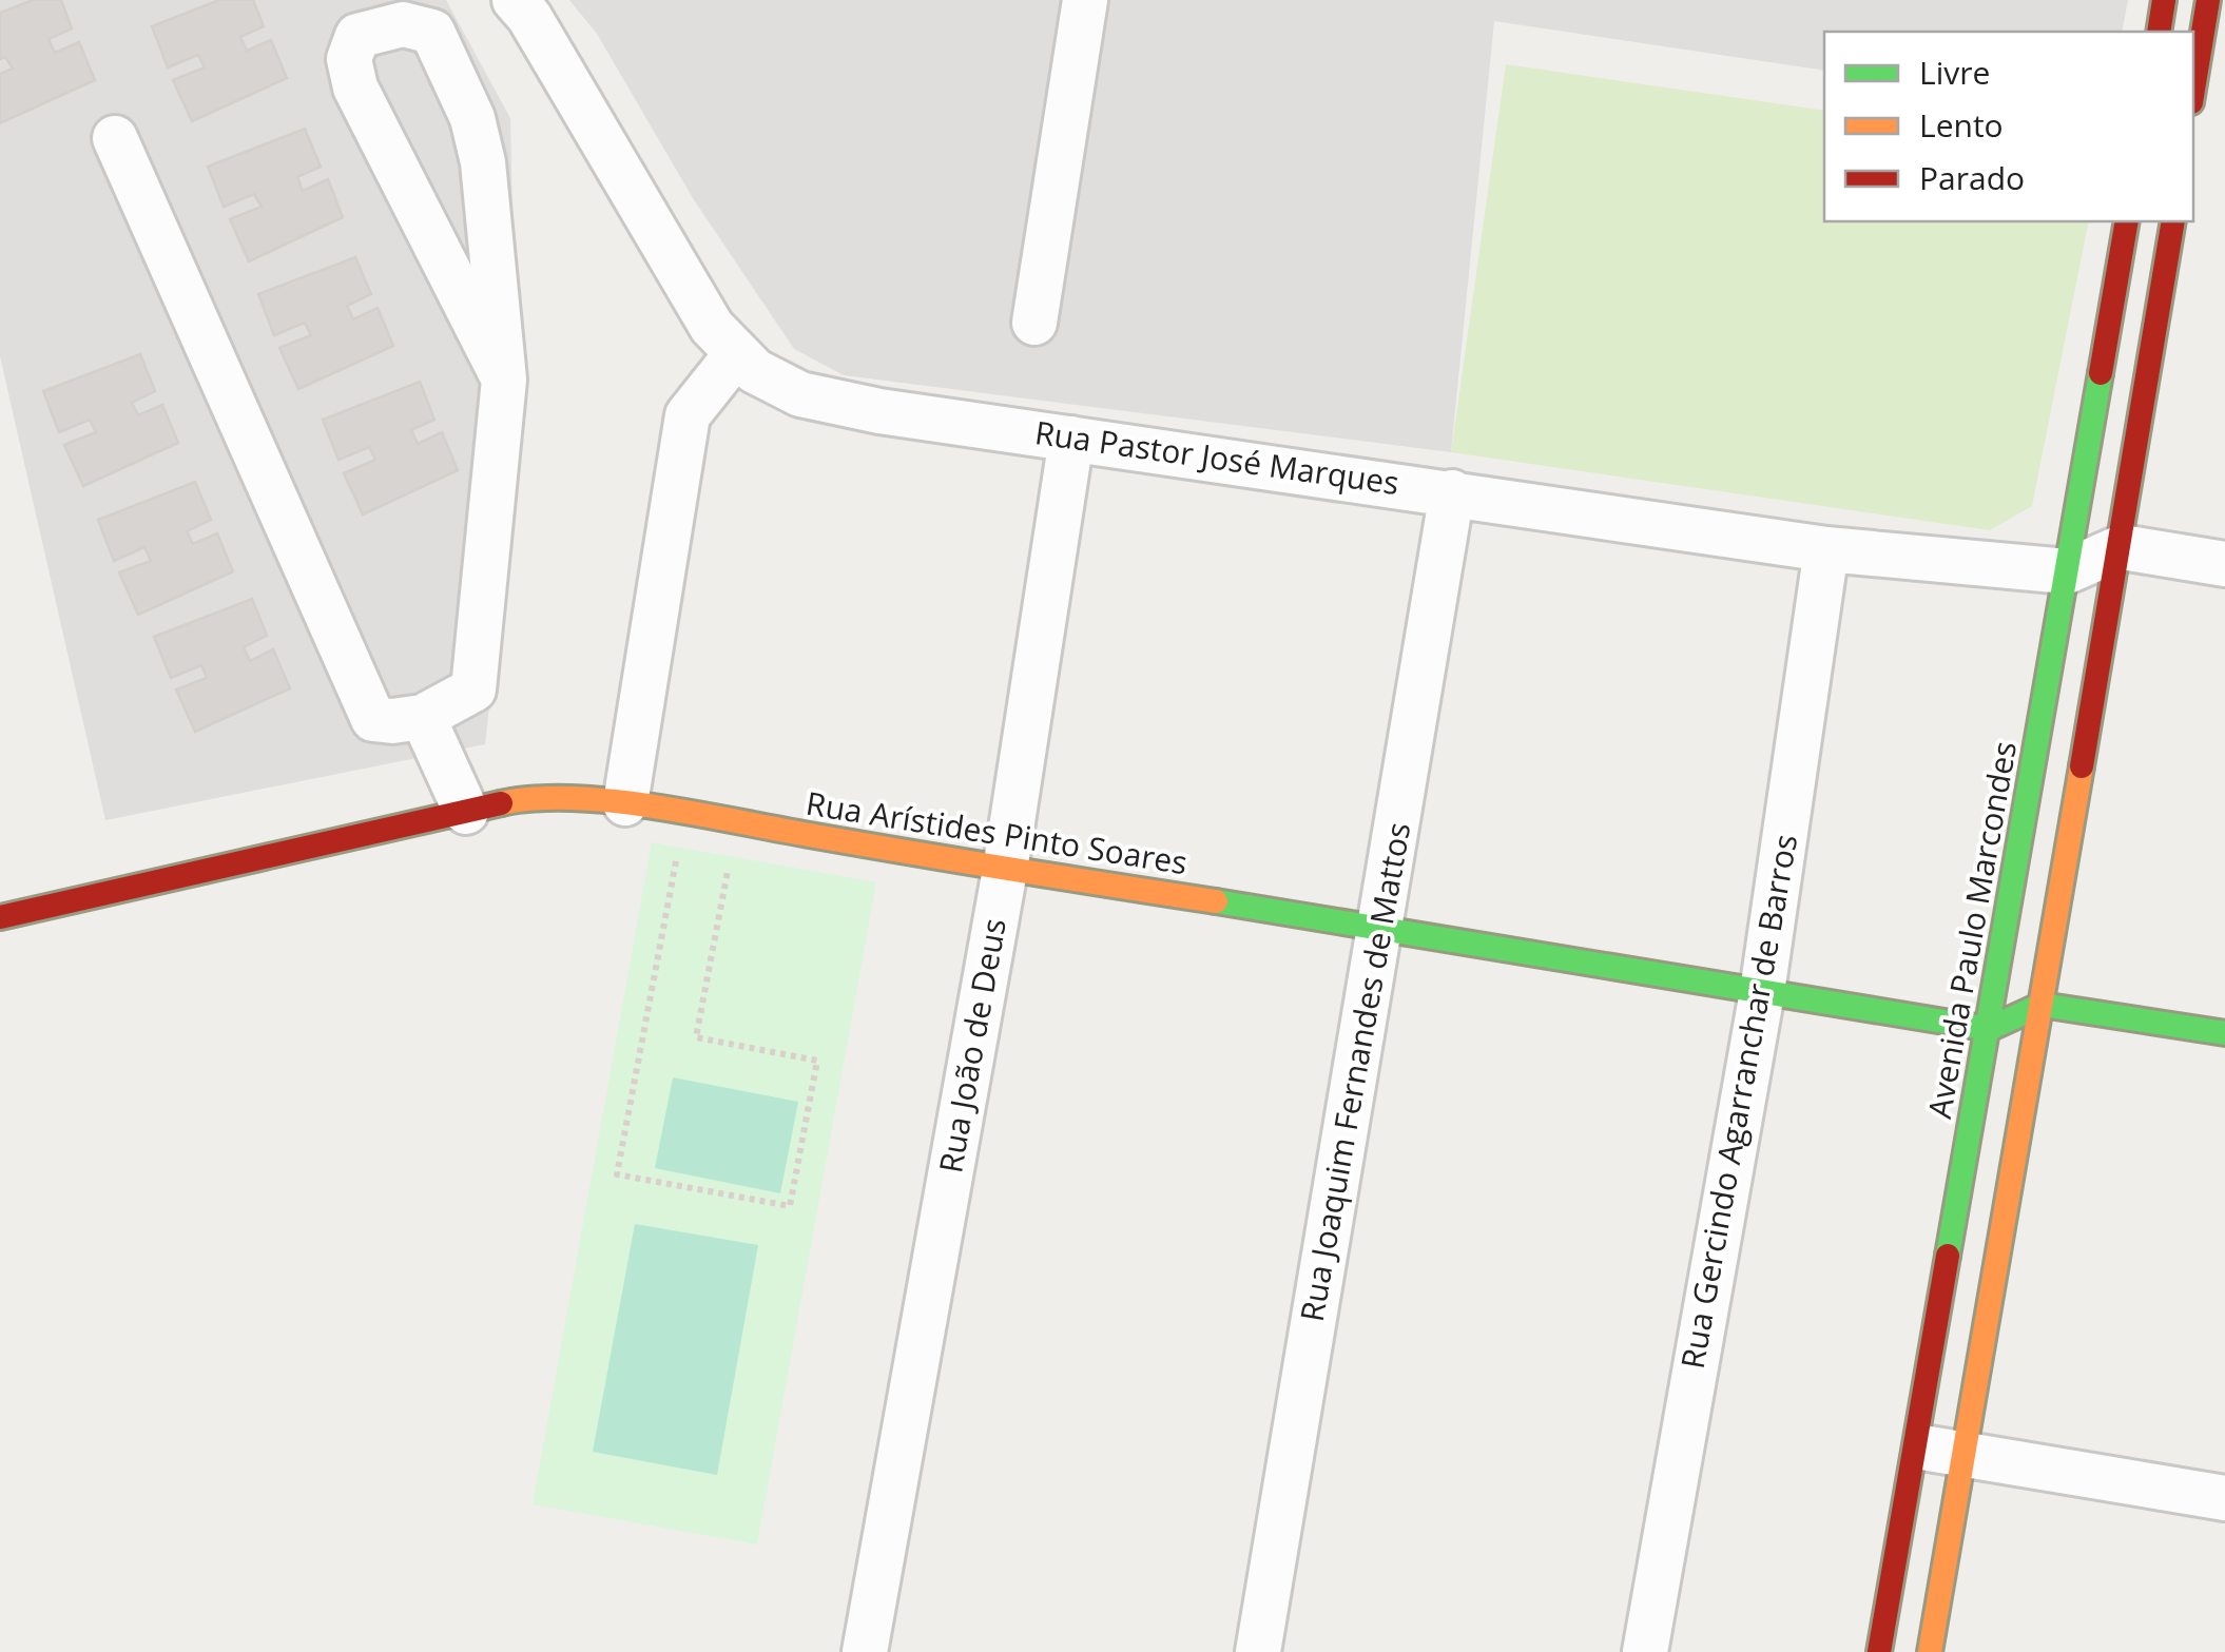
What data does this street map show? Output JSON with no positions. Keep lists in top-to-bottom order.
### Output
{
  "streets": {
    "street": [
      "Rua Pastor José Marques",
      "Rua Arístides Pinto Soares",
      "Avenida Paulo Marcondes",
      "Rua João de Deus",
      "Rua Joaquim Fernandes de Mattos",
      "Rua Gercindo Agarranchar de Barros"
    ]
  },
  "crossings": [
    ["Rua Pastor José Marques", "Avenida Paulo Marcondes"],
    ["Rua Pastor José Marques", "Rua João de Deus"],
    ["Rua Pastor José Marques", "Rua Joaquim Fernandes de Mattos"],
    ["Rua Pastor José Marques", "Rua Gercindo Agarranchar de Barros"],
    ["Rua Arístides Pinto Soares", "Avenida Paulo Marcondes"],
    ["Rua Arístides Pinto Soares", "Rua João de Deus"],
    ["Rua Arístides Pinto Soares", "Rua Joaquim Fernandes de Mattos"],
    ["Rua Arístides Pinto Soares", "Rua Gercindo Agarranchar de Barros"]
  ],
  "legend": ["Livre", "Lento", "Parado"]
}
